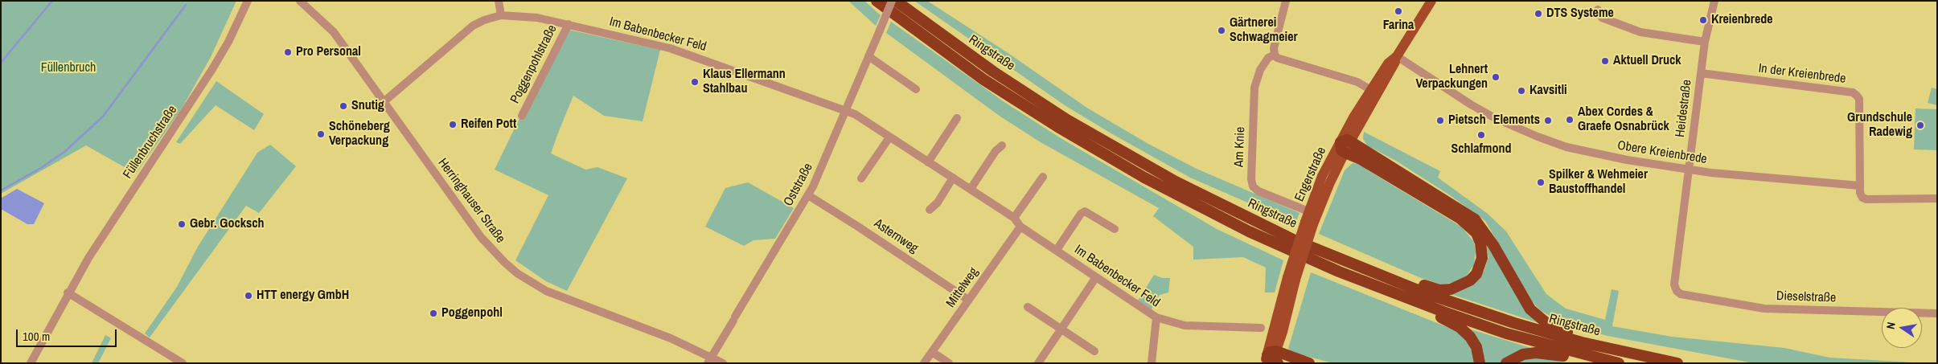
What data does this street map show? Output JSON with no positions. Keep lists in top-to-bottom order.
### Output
{
  "streets": {
    "highway": ["Ringstraße"],
    "main road": ["Engerstraße"],
    "street": [
      "Im Babenbecker Feld",
      "Poggenpohlstraße",
      "In der Kreienbrede",
      "Heidestraße",
      "Füllenbruchstraße",
      "Am Knie",
      "Obere Kreienbrede",
      "Oststraße",
      "Herringhauser Straße",
      "Asternweg",
      "Mittelweg",
      "Dieselstraße"
    ]
  },
  "crossings": [
    ["Im Babenbecker Feld", "Poggenpohlstraße"],
    ["Im Babenbecker Feld", "Oststraße"],
    ["Im Babenbecker Feld", "Herringhauser Straße"],
    ["Im Babenbecker Feld", "Mittelweg"],
    ["In der Kreienbrede", "Heidestraße"],
    ["In der Kreienbrede", "Obere Kreienbrede"],
    ["Heidestraße", "Obere Kreienbrede"],
    ["Heidestraße", "Dieselstraße"],
    ["Am Knie", "Engerstraße"],
    ["Obere Kreienbrede", "Engerstraße"],
    ["Oststraße", "Herringhauser Straße"],
    ["Oststraße", "Asternweg"],
    ["Asternweg", "Mittelweg"]
  ],
  "parks": ["Füllenbruch"],
  "places": [
    "Farina",
    "DTS Systeme",
    "Kreienbrede",
    "Gärtnerei Schwagmeier",
    "Pro Personal",
    "Aktuell Druck",
    "Lehnert Verpackungen",
    "Klaus Ellermann Stahlbau",
    "Kavsitli",
    "Snutig",
    "Abex Cordes & Graefe Osnabrück",
    "Pietsch",
    "Elements",
    "Reifen Pott",
    "Grundschule Radewig",
    "Schöneberg Verpackung",
    "Schlafmond",
    "Spilker & Wehmeier Baustoffhandel",
    "Gebr. Gocksch",
    "HTT energy GmbH",
    "Poggenpohl"
  ],
  "scale_bar": "100 m",
  "north": "left"
}
